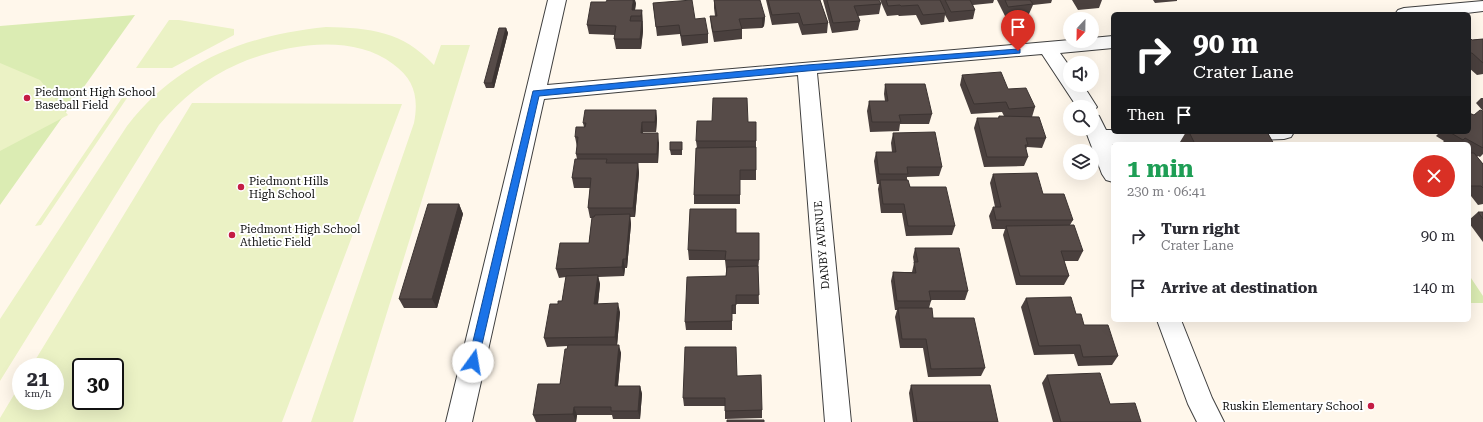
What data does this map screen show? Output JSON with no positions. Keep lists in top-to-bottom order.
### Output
{
  "streets": {
    "street": ["DANBY AVENUE"]
  },
  "places": [
    "Piedmont High School Baseball Field",
    "Piedmont Hills High School",
    "Piedmont High School Athletic Field",
    "Ruskin Elementary School"
  ],
  "north": "bottom",
  "page": {
    "turn": ["90 m", "Crater Lane"],
    "then": "Then",
    "heading": ["1 min", "230 m · 06:41"],
    "list": [
      {
        "name": "Turn right",
        "note": "Crater Lane",
        "value": "90 m"
      },
      {
        "name": "Arrive at destination",
        "value": "140 m"
      }
    ],
    "speed": "21 km/h",
    "limit": "30"
  }
}
